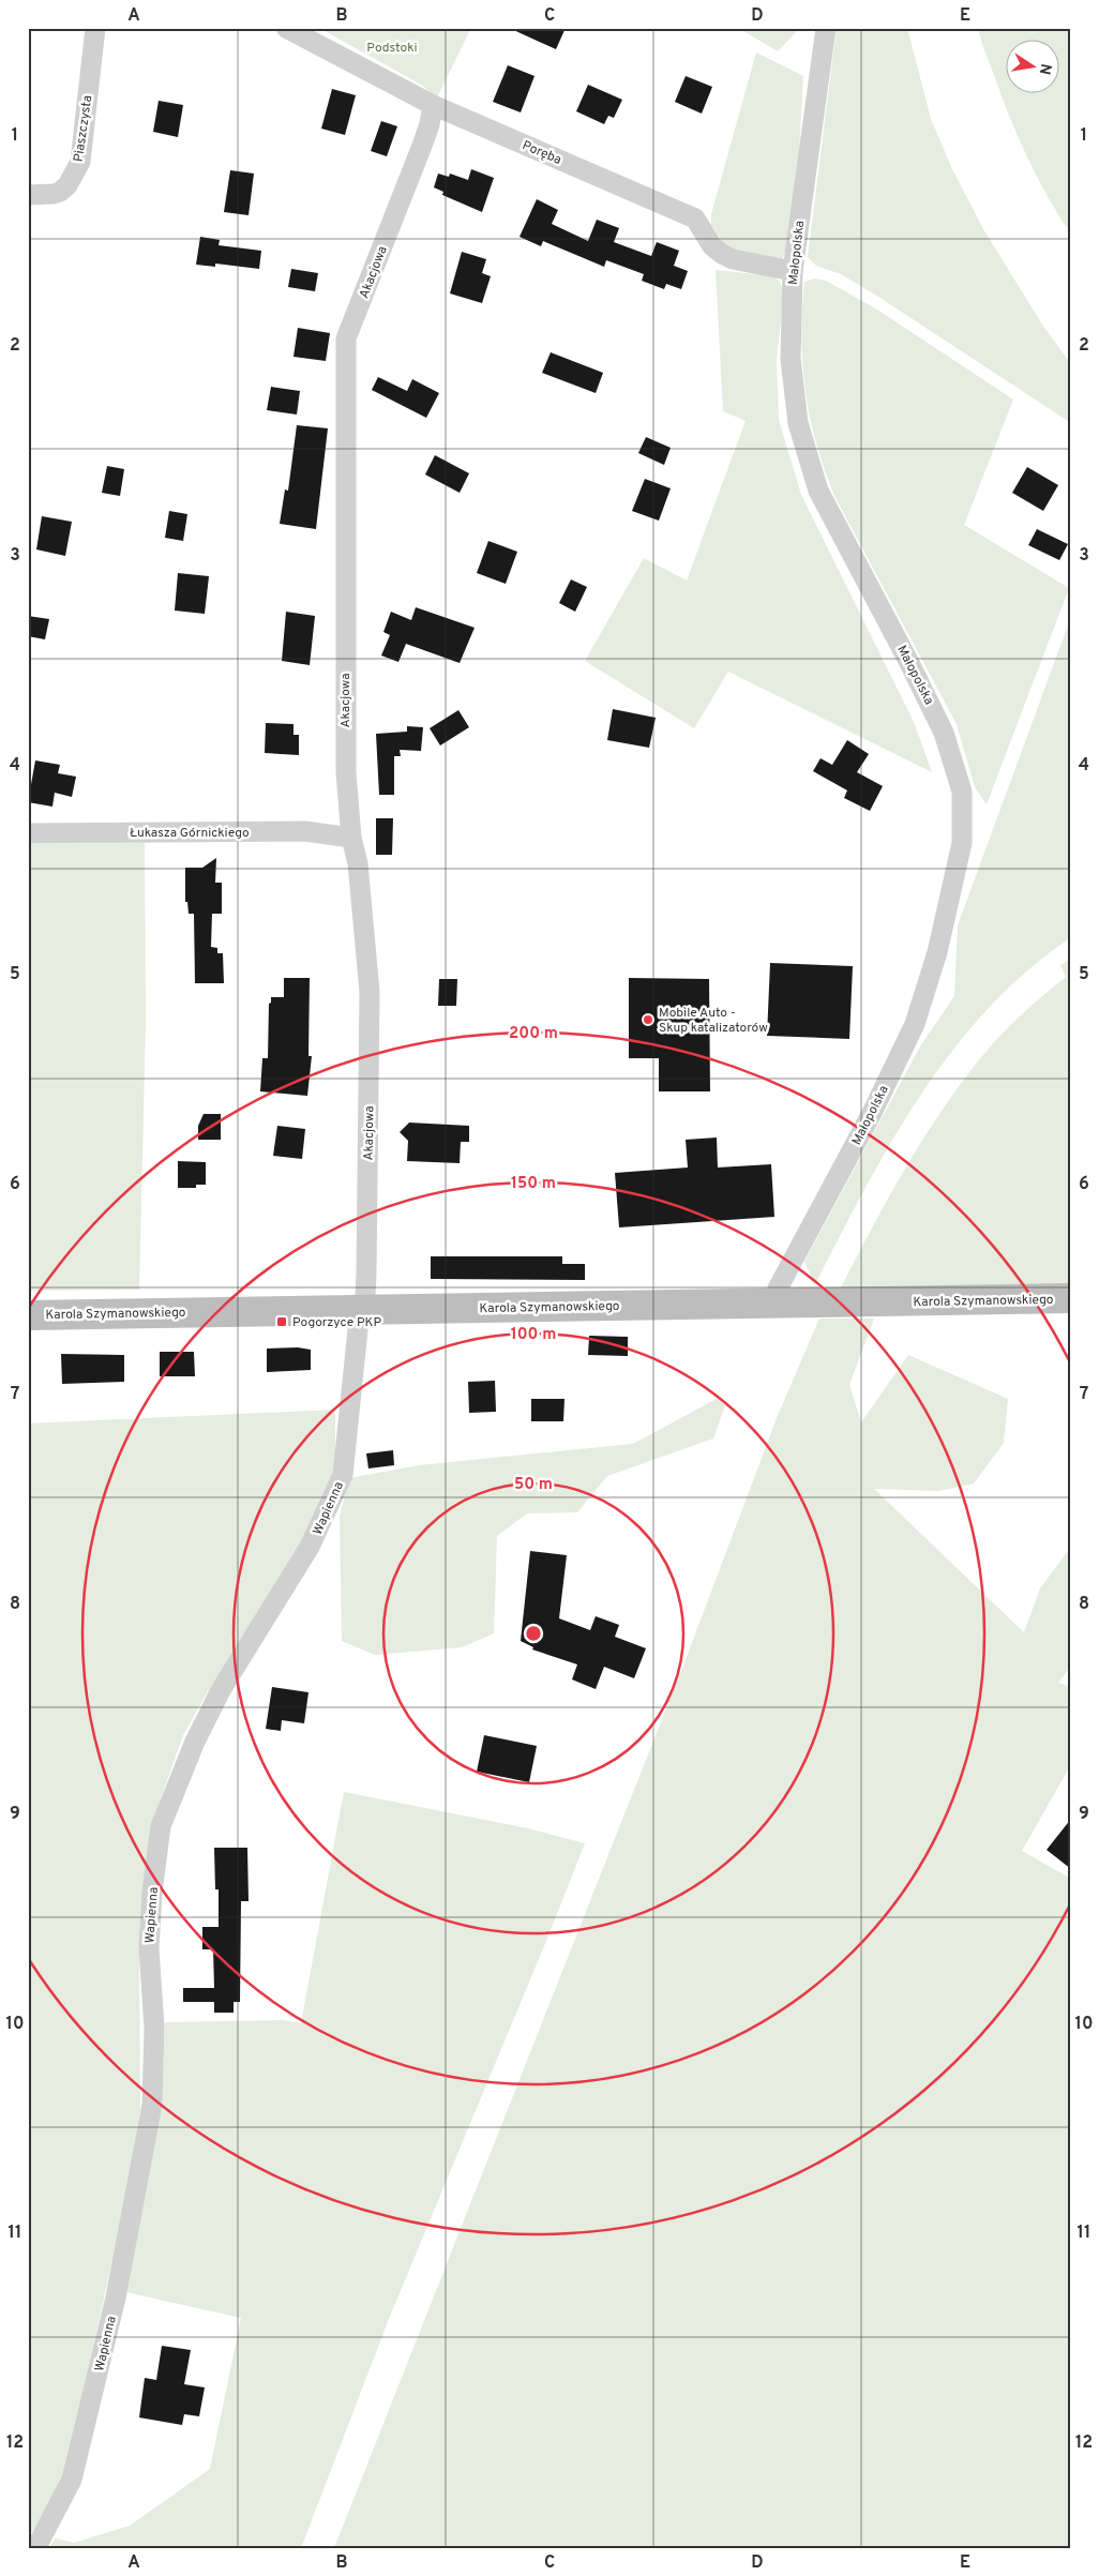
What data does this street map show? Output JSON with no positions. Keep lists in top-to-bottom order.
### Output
{
  "streets": {
    "street": [
      "Piaszczysta",
      "Poręba",
      "Małopolska",
      "Akacjowa",
      "Łukasza Górnickiego",
      "Karola Szymanowskiego",
      "Wapienna"
    ]
  },
  "crossings": [
    ["Poręba", "Małopolska"],
    ["Poręba", "Akacjowa"],
    ["Małopolska", "Karola Szymanowskiego"],
    ["Akacjowa", "Łukasza Górnickiego"],
    ["Akacjowa", "Karola Szymanowskiego"],
    ["Akacjowa", "Wapienna"],
    ["Karola Szymanowskiego", "Wapienna"]
  ],
  "parks": ["Podstoki"],
  "places": {
    "other": ["Mobile Auto - Skup katalizatorów"],
    "transit": ["Pogorzyce PKP"]
  },
  "north": "right",
  "grid": {
    "columns": [
      "A",
      "B",
      "C",
      "D",
      "E"
    ],
    "rows": [
      "1",
      "2",
      "3",
      "4",
      "5",
      "6",
      "7",
      "8",
      "9",
      "10",
      "11",
      "12"
    ]
  },
  "rings": [
    "200 m",
    "150 m",
    "100 m",
    "50 m"
  ]
}
